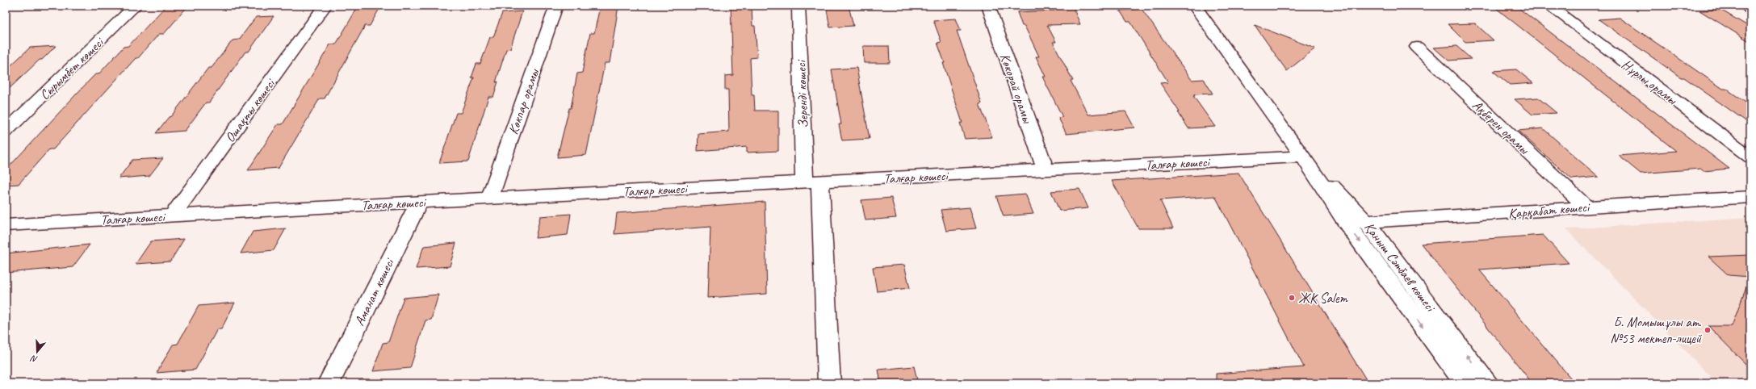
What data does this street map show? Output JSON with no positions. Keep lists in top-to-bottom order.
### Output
{
  "streets": {
    "street": [
      "Сырымбет көшесі",
      "Нұрлы орамы",
      "Көкорай орамы",
      "Зеренді көшесі",
      "Көкпар орамы",
      "Ошақты көшесі",
      "Ақберен орамы",
      "Талғар көшесі",
      "Қарқабат көшесі",
      "Қаныш Сәтбаев көшесі",
      "Аманат көшесі"
    ]
  },
  "crossings": [
    ["Көкорай орамы", "Талғар көшесі"],
    ["Зеренді көшесі", "Талғар көшесі"],
    ["Көкпар орамы", "Талғар көшесі"],
    ["Ошақты көшесі", "Талғар көшесі"],
    ["Ақберен орамы", "Қарқабат көшесі"],
    ["Талғар көшесі", "Қаныш Сәтбаев көшесі"],
    ["Талғар көшесі", "Аманат көшесі"],
    ["Қарқабат көшесі", "Қаныш Сәтбаев көшесі"]
  ],
  "places": ["ЖК Salem", "Б. Момышұлы ат. №53 мектеп-лицей"],
  "north": "bottom"
}
